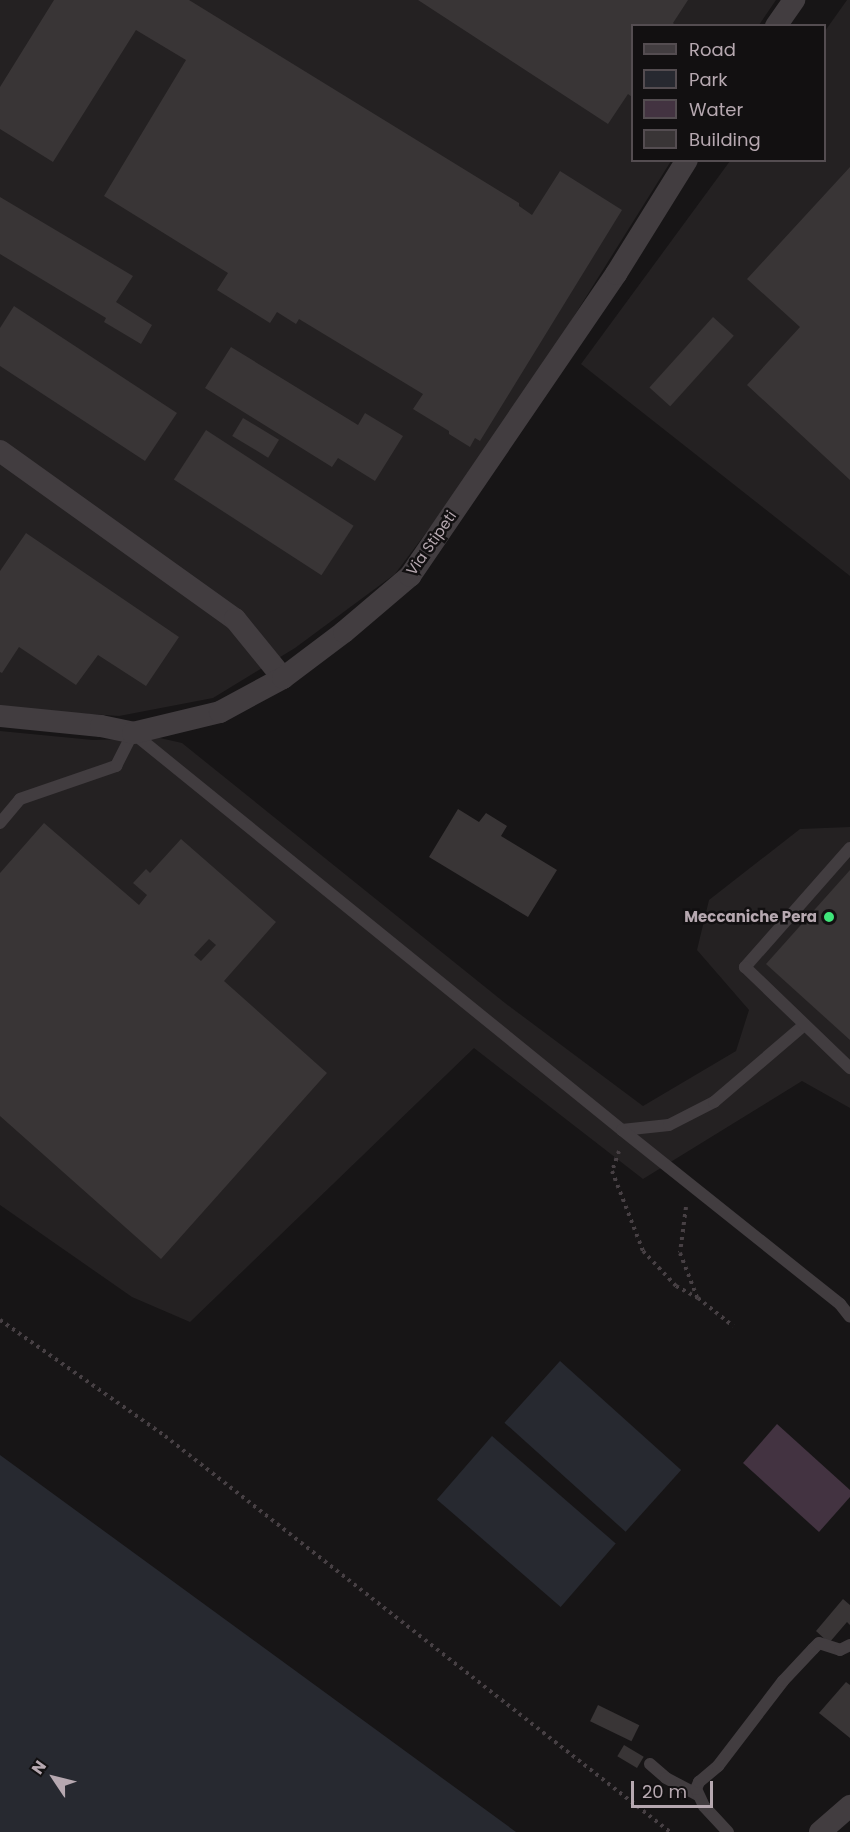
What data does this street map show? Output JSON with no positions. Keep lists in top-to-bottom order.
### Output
{
  "streets": {
    "street": ["Via Stipeti"]
  },
  "places": ["Meccaniche Pera"],
  "legend": [
    "Road",
    "Park",
    "Water",
    "Building"
  ],
  "scale_bar": "20 m",
  "north": "top left"
}
